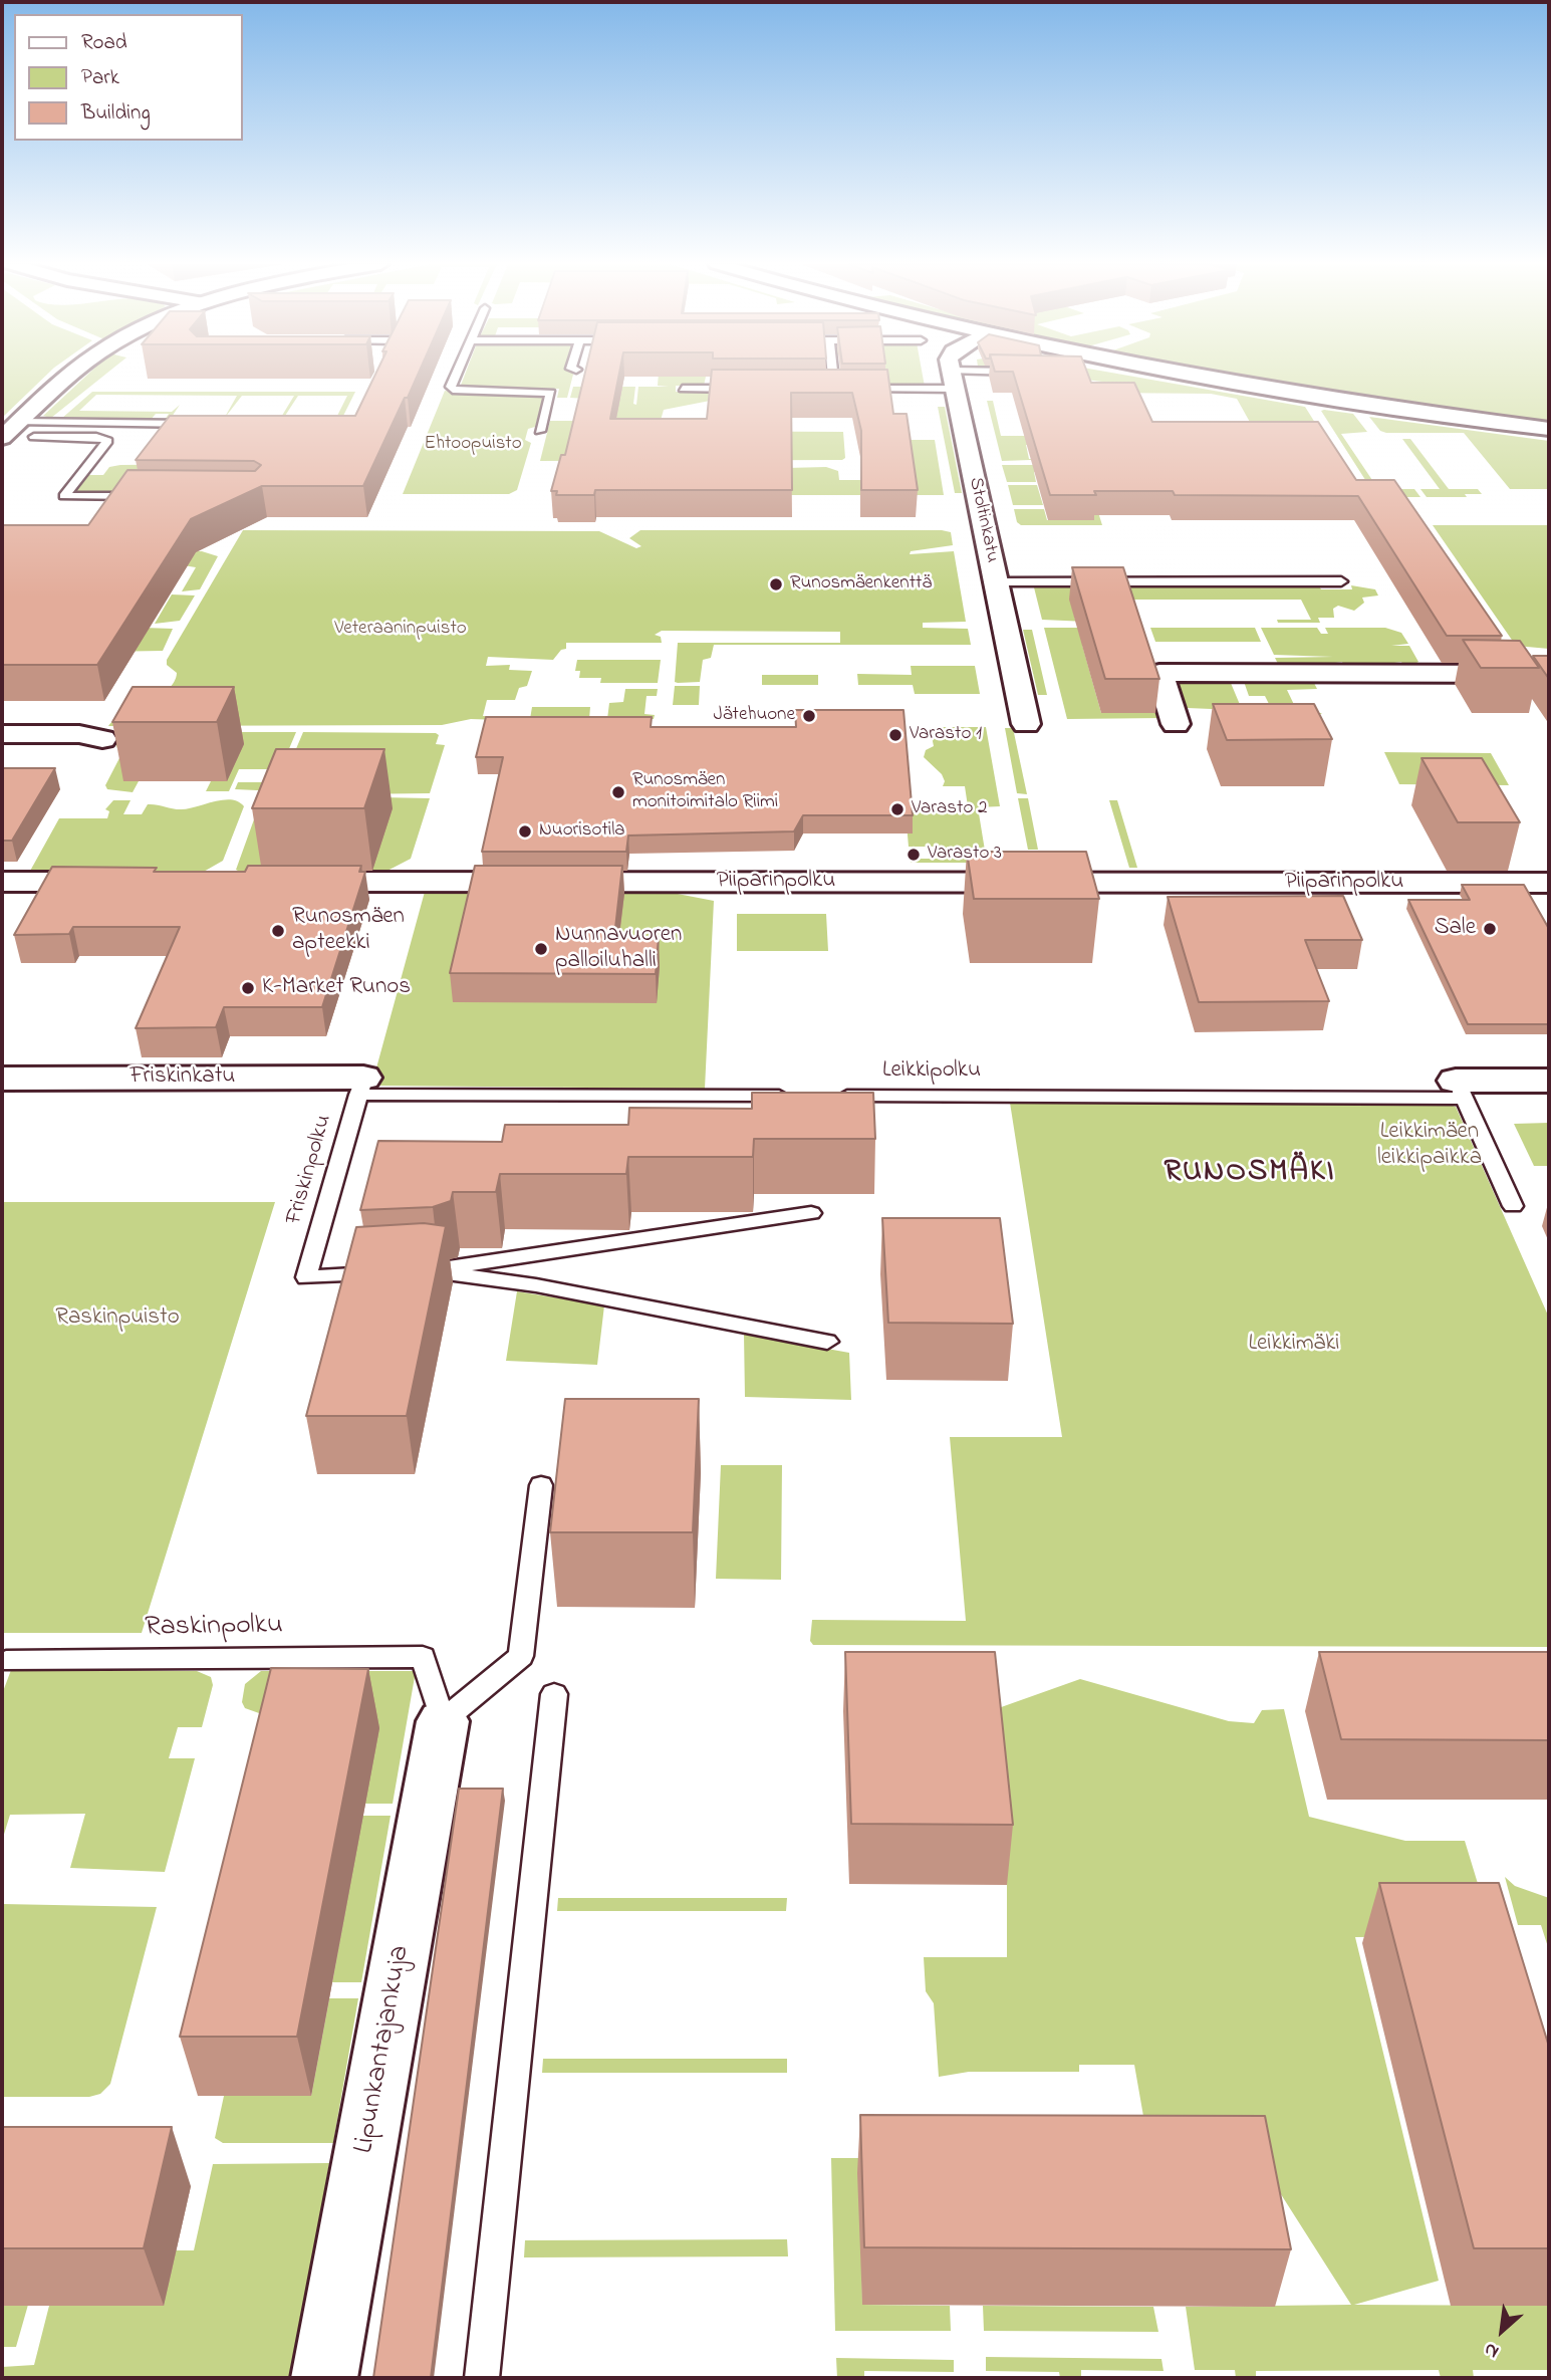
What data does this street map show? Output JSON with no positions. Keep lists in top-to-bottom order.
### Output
{
  "streets": {
    "street": [
      "Stoltinkatu",
      "Piiparinpolku",
      "Friskinkatu",
      "Lipunkantajankuja"
    ],
    "lane": ["Leikkipolku", "Friskinpolku", "Raskinpolku"]
  },
  "crossings": [
    ["Friskinkatu", "Friskinpolku"],
    ["Raskinpolku", "Lipunkantajankuja"]
  ],
  "districts": ["RUNOSMÄKI"],
  "parks": [
    "Ehtoopuisto",
    "Veteraaninpuisto",
    "Leikkimäen leikkipaikka",
    "Raskinpuisto",
    "Leikkimäki"
  ],
  "places": [
    "Runosmäenkenttä",
    "Jätehuone",
    "Varasto 1",
    "Runosmäen monitoimitalo Riimi",
    "Varasto 2",
    "Nuorisotila",
    "Varasto 3",
    "Sale",
    "Runosmäen apteekki",
    "Nunnavuoren palloiluhalli",
    "K-Market Runos"
  ],
  "legend": ["Road", "Park", "Building"],
  "north": "bottom left"
}
